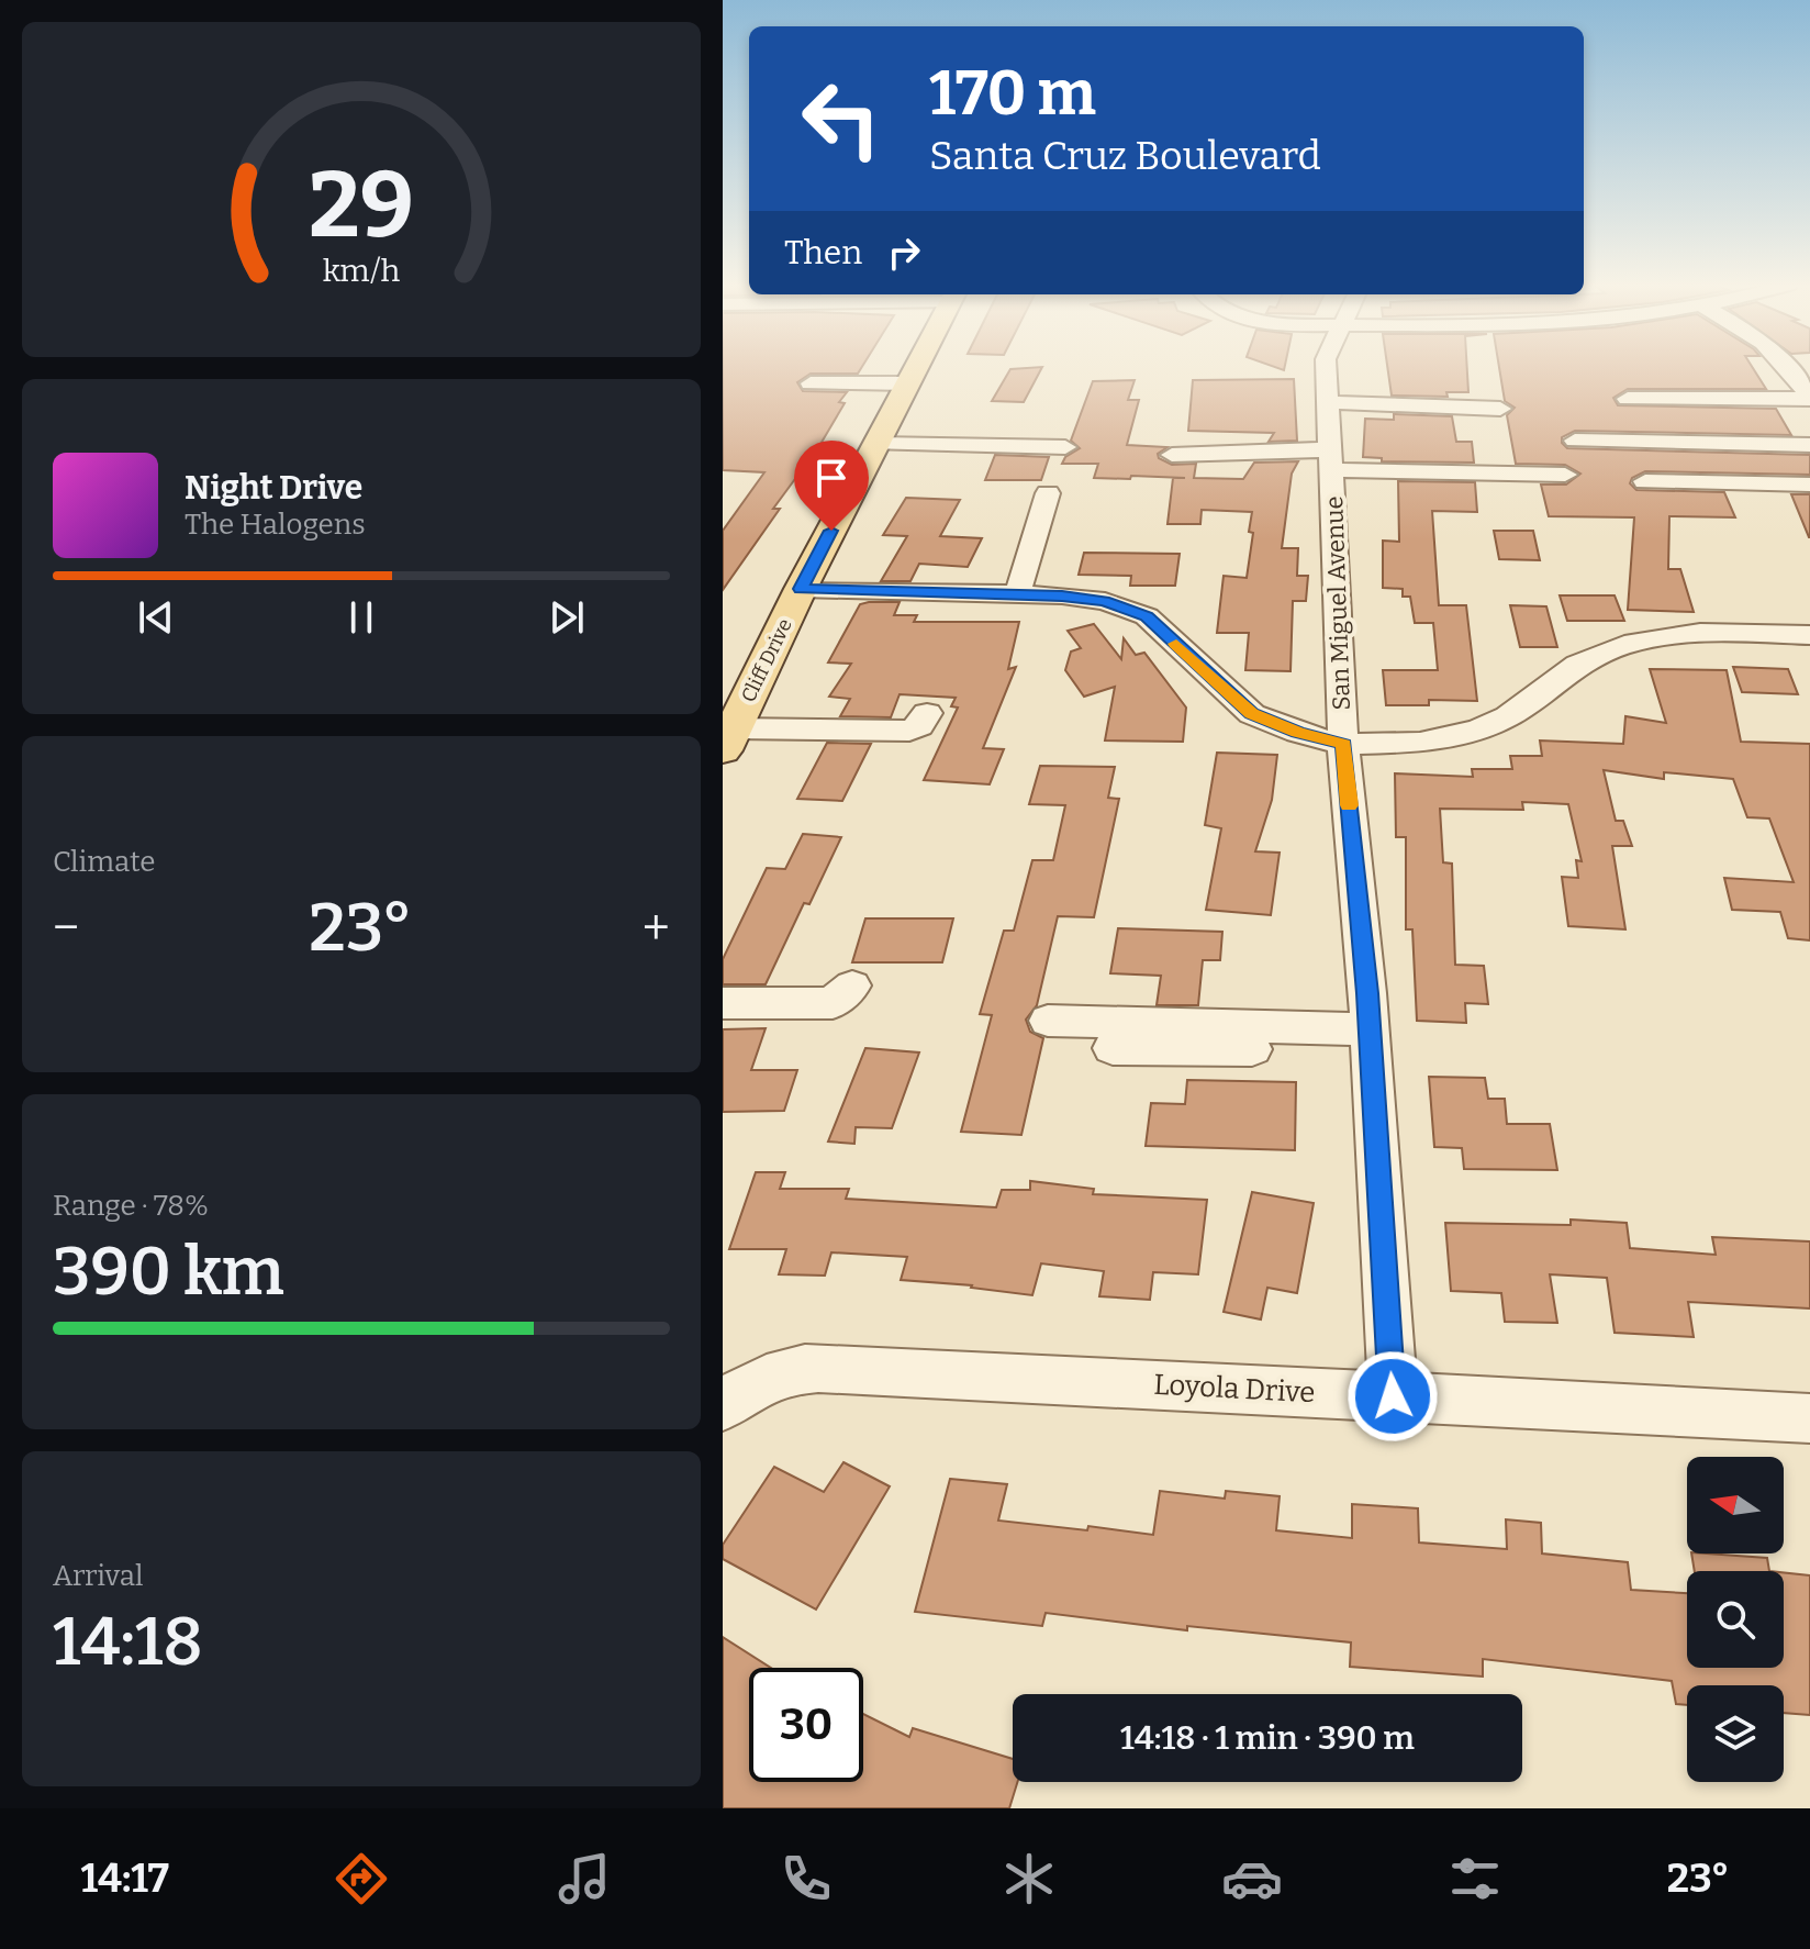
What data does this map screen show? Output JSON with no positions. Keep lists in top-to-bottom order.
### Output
{
  "streets": {
    "main road": ["Cliff Drive"],
    "street": ["San Miguel Avenue", "Loyola Drive"]
  },
  "crossings": [
    ["San Miguel Avenue", "Loyola Drive"]
  ],
  "north": "left",
  "page": {
    "turn": ["170 m", "Santa Cruz Boulevard"],
    "then": "Then",
    "song": ["Night Drive", "The Halogens"],
    "tile": [
      "Climate",
      ["Range · 78%", "390 km"],
      ["Arrival", "14:18"]
    ],
    "heat": ["−", "23°", "+"],
    "limit": "30",
    "trip": "14:18 · 1 min · 390 m",
    "tabs": ["14:17", "23°"],
    "gauge": ["29", "km/h"]
  }
}
